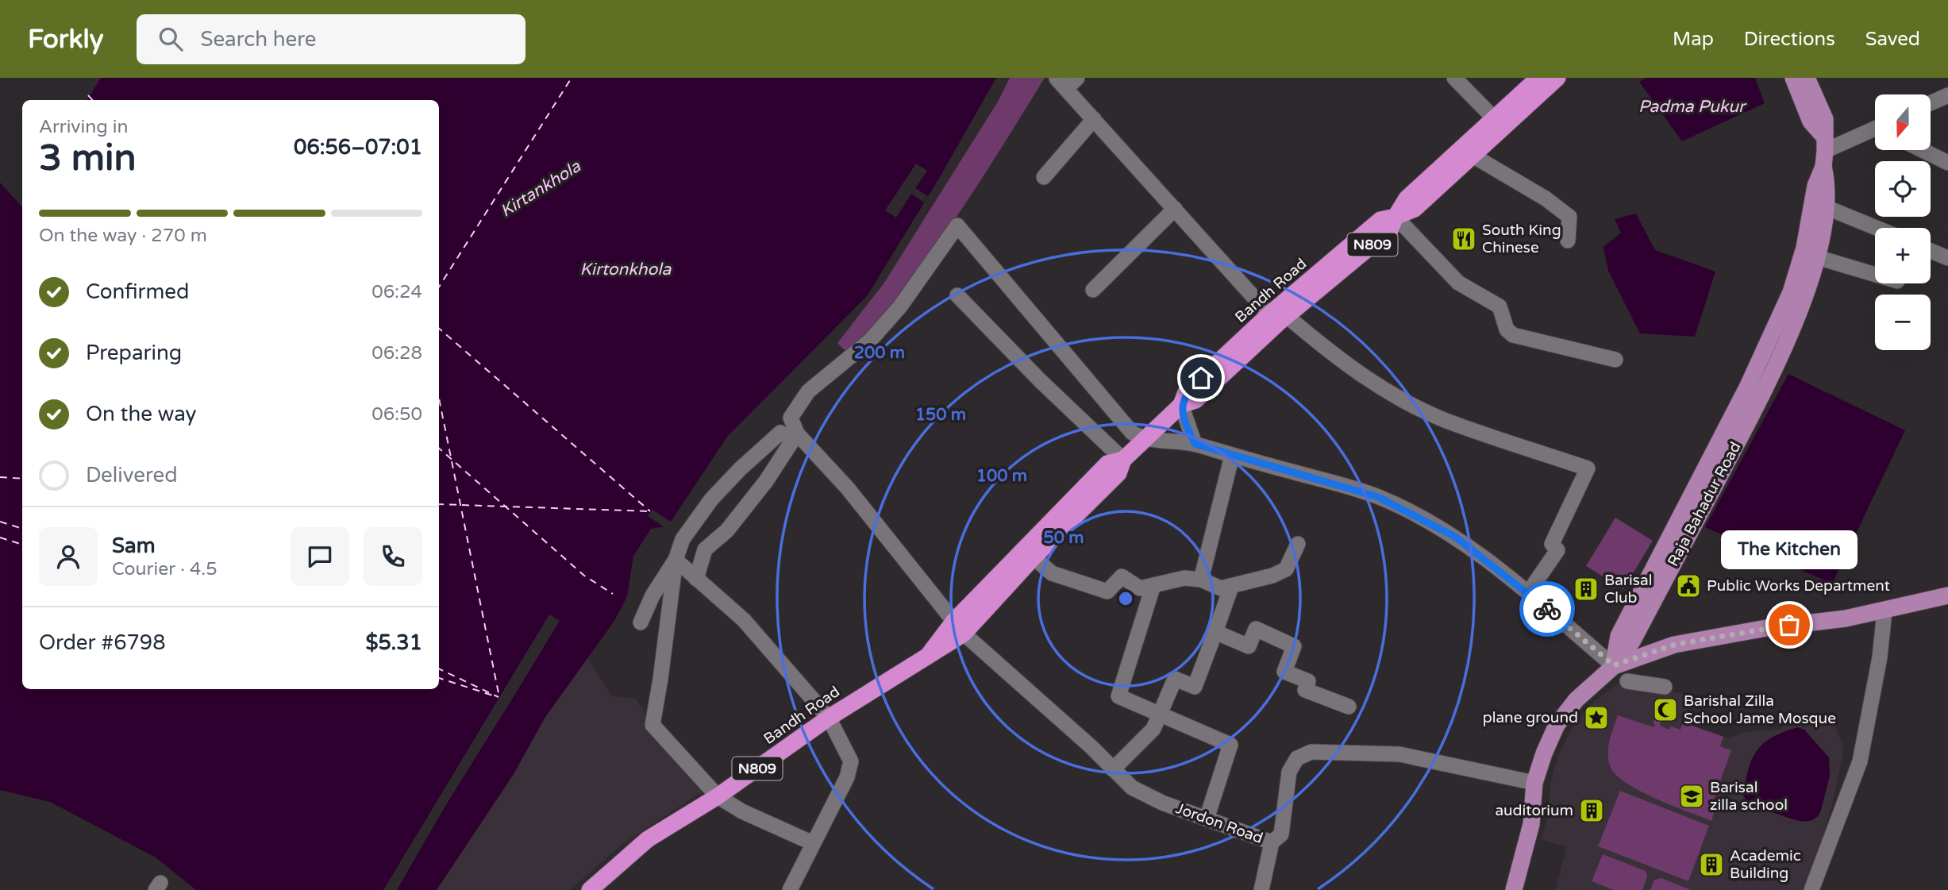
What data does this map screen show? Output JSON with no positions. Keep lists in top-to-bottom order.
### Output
{
  "streets": {
    "highway": ["N809", "Bandh Road"],
    "main road": ["Raja Bahadur Road"],
    "street": ["Jordon Road"]
  },
  "crossings": [
    ["Bandh Road", "Jordon Road"]
  ],
  "water": ["Padma Pukur", "Kirtankhola", "Kirtonkhola"],
  "places": {
    "restaurant": ["South King Chinese"],
    "public building": ["Public Works Department"],
    "building": ["Barisal Club", "auditorium", "Academic Building"],
    "other": ["The Kitchen"],
    "mosque": ["Barishal Zilla School Jame Mosque"],
    "place": ["plane ground"],
    "school or university": ["Barisal zilla school"]
  },
  "north": "bottom",
  "page": {
    "header": "Forkly",
    "search": "Search here",
    "nav": ["Map", "Directions", "Saved"],
    "map_buttons": ["+", "−"],
    "heading": ["3 min", "Arriving in", "06:56–07:01"],
    "panel": [
      "Sam",
      "Courier · 4.5",
      "Order #6798",
      "$5.31"
    ],
    "bar": "On the way · 270 m",
    "list": [
      ["Confirmed", "06:24"],
      ["Preparing", "06:28"],
      ["On the way", "06:50"],
      "Delivered"
    ],
    "bubble": "The Kitchen"
  },
  "rings": [
    "200 m",
    "150 m",
    "100 m",
    "50 m"
  ]
}
